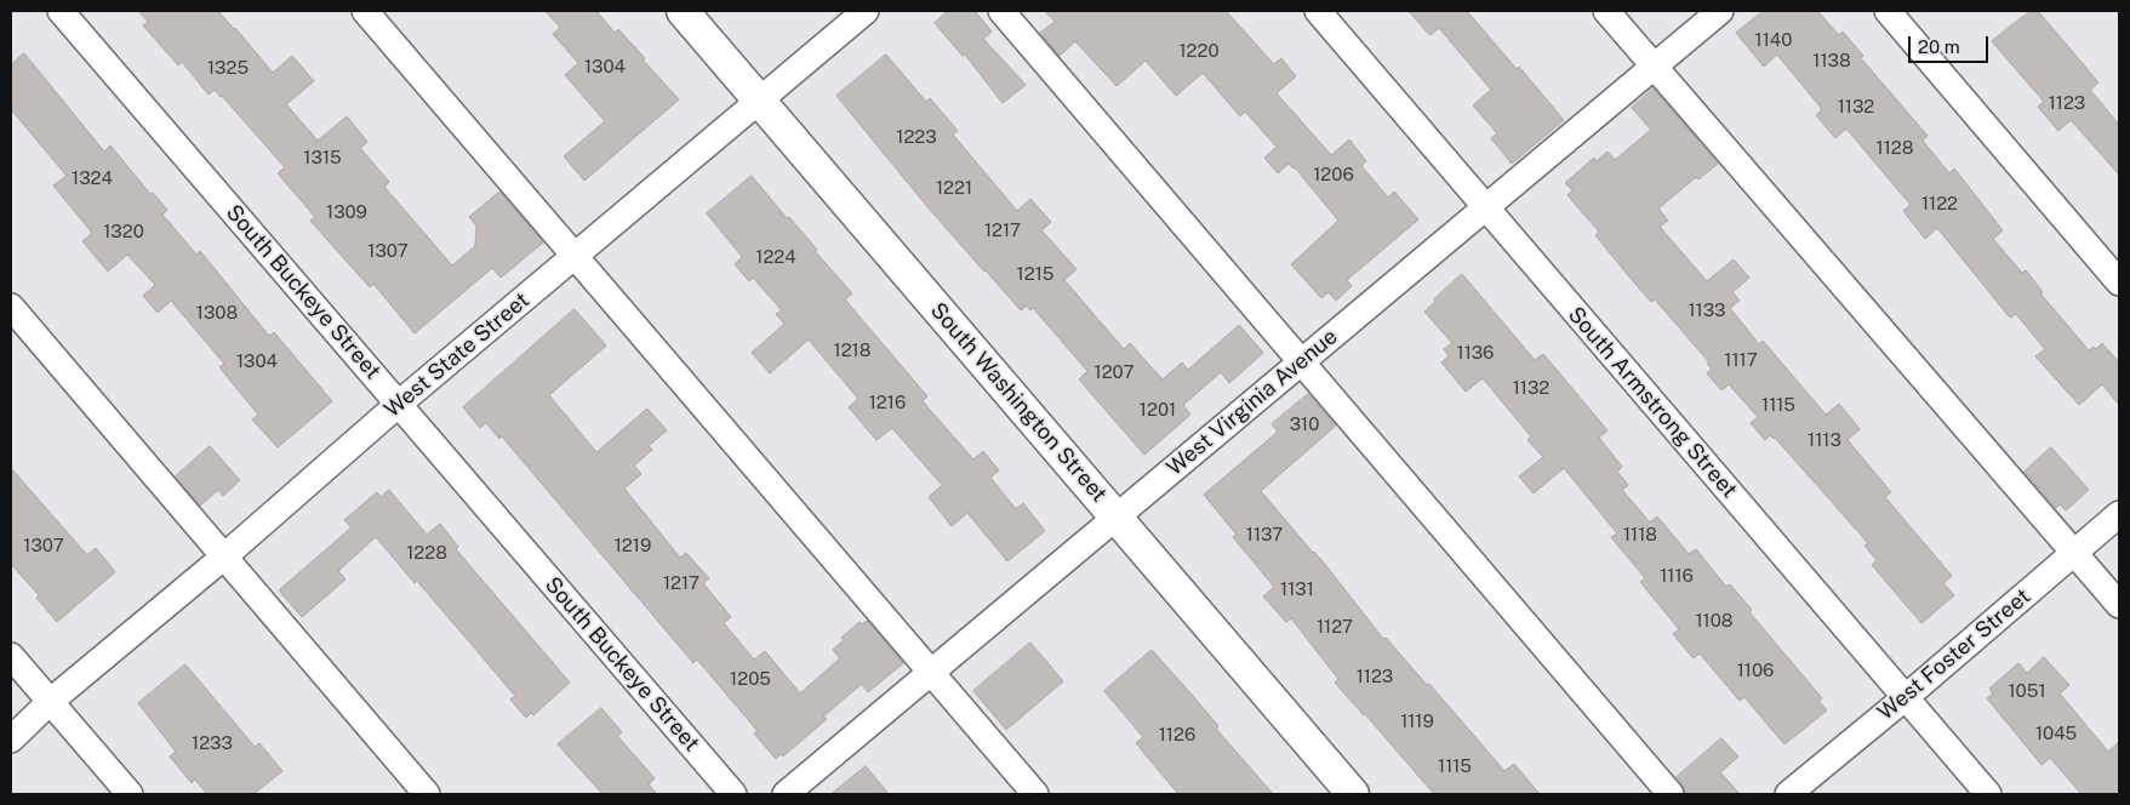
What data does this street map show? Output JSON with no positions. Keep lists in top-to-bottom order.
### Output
{
  "streets": {
    "main road": ["South Washington Street"],
    "street": [
      "South Buckeye Street",
      "West State Street",
      "West Virginia Avenue",
      "South Armstrong Street",
      "West Foster Street"
    ]
  },
  "crossings": [
    ["South Buckeye Street", "West State Street"],
    ["West State Street", "South Washington Street"],
    ["South Washington Street", "West Virginia Avenue"],
    ["West Virginia Avenue", "South Armstrong Street"],
    ["South Armstrong Street", "West Foster Street"]
  ],
  "house_numbers": [
    "1140",
    "1220",
    "1138",
    "1304",
    "1325",
    "1123",
    "1132",
    "1223",
    "1128",
    "1315",
    "1206",
    "1324",
    "1221",
    "1122",
    "1309",
    "1217",
    "1320",
    "1307",
    "1224",
    "1215",
    "1133",
    "1308",
    "1218",
    "1136",
    "1117",
    "1304",
    "1207",
    "1132",
    "1216",
    "1115",
    "1201",
    "310",
    "1113",
    "1137",
    "1118",
    "1307",
    "1219",
    "1228",
    "1116",
    "1217",
    "1131",
    "1108",
    "1127",
    "1106",
    "1123",
    "1205",
    "1051",
    "1119",
    "1045",
    "1126",
    "1233",
    "1115"
  ],
  "scale_bar": "20 m"
}
